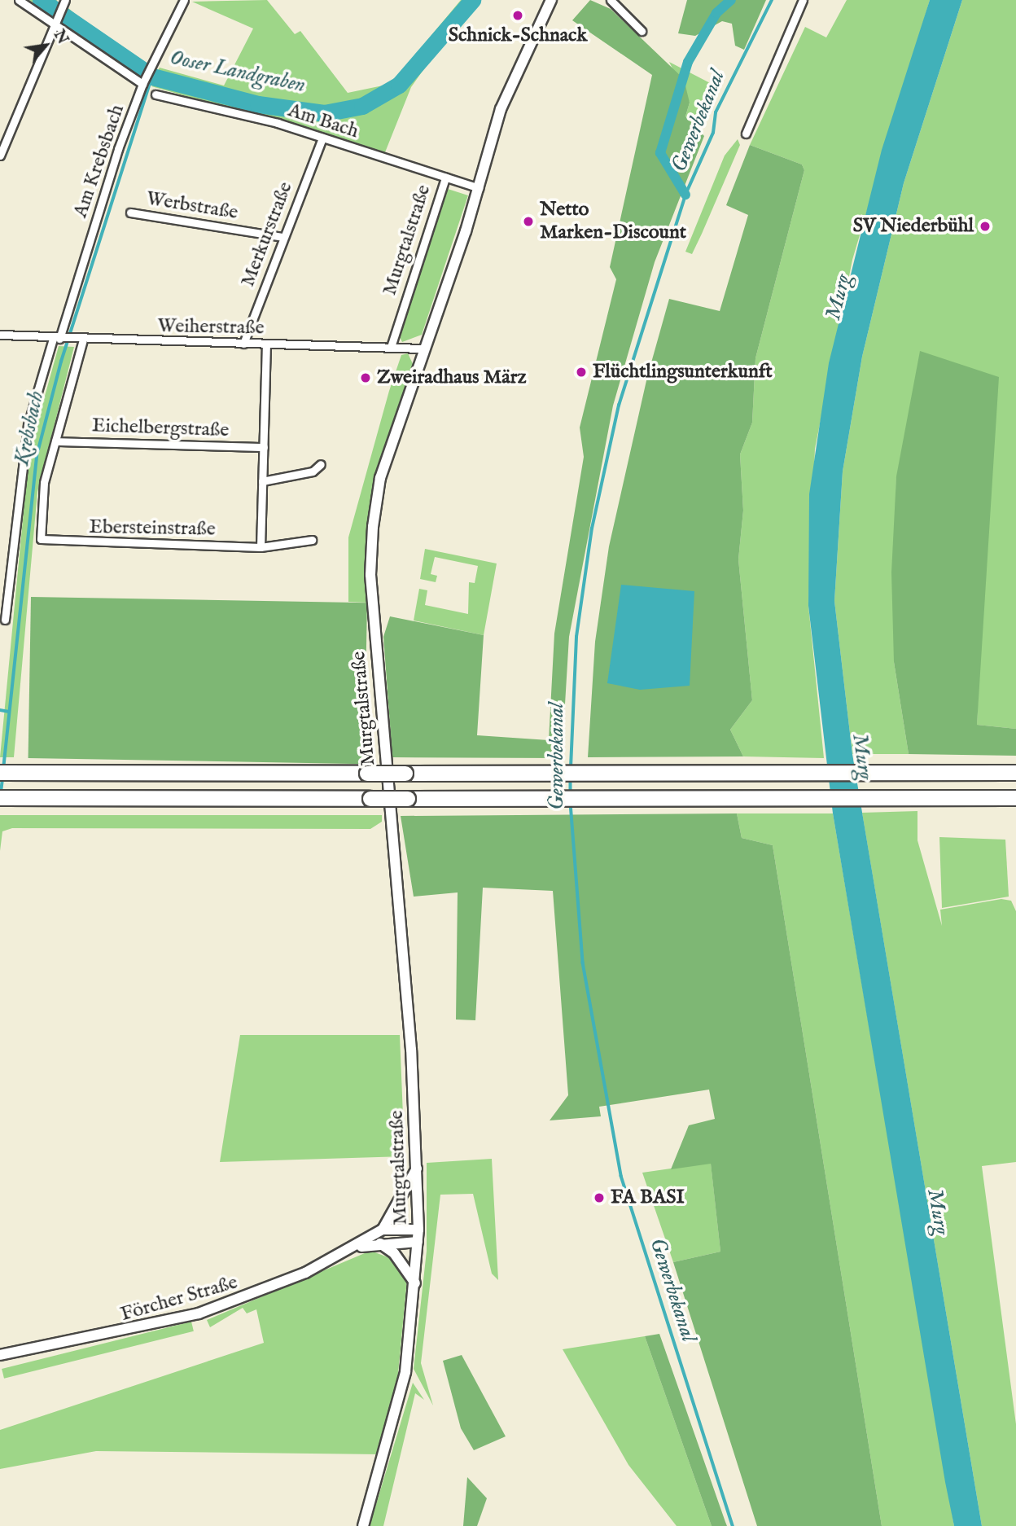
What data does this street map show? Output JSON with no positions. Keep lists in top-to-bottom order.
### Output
{
  "streets": {
    "main road": ["Murgtalstraße", "Förcher Straße"],
    "street": [
      "Am Bach",
      "Am Krebsbach",
      "Werbstraße",
      "Merkurstraße",
      "Weiherstraße",
      "Eichelbergstraße",
      "Ebersteinstraße"
    ]
  },
  "crossings": [
    ["Am Bach", "Merkurstraße"],
    ["Am Bach", "Murgtalstraße"],
    ["Am Krebsbach", "Weiherstraße"],
    ["Werbstraße", "Merkurstraße"],
    ["Merkurstraße", "Weiherstraße"],
    ["Murgtalstraße", "Weiherstraße"],
    ["Murgtalstraße", "Förcher Straße"],
    ["Weiherstraße", "Eichelbergstraße"],
    ["Eichelbergstraße", "Ebersteinstraße"]
  ],
  "water": [
    "Ooser Landgraben",
    "Gewerbekanal",
    "Murg",
    "Krebsbach"
  ],
  "places": [
    "Schnick-Schnack",
    "Netto Marken-Discount",
    "SV Niederbühl",
    "Flüchtlingsunterkunft",
    "Zweiradhaus März",
    "FA BASI"
  ],
  "north": "top right"
}
